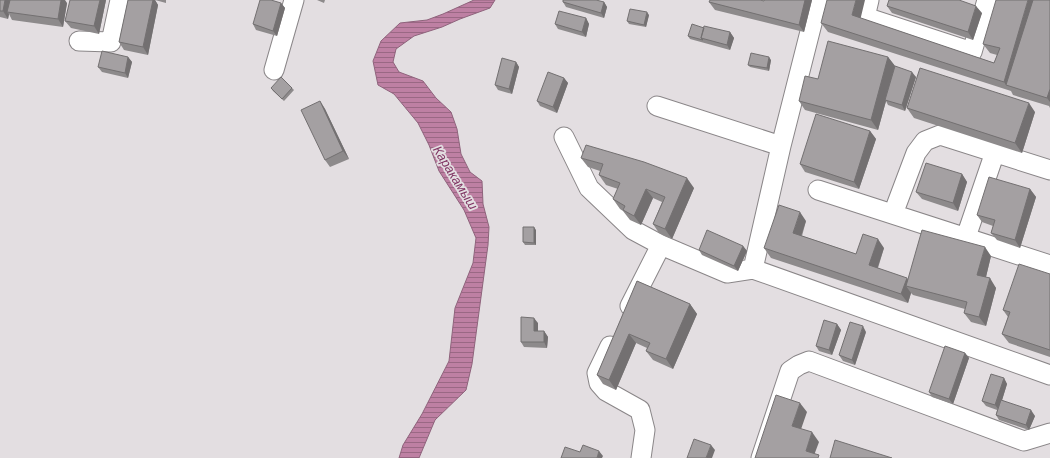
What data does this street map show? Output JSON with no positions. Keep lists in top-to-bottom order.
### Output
{
  "water": ["Каракамыш"]
}
